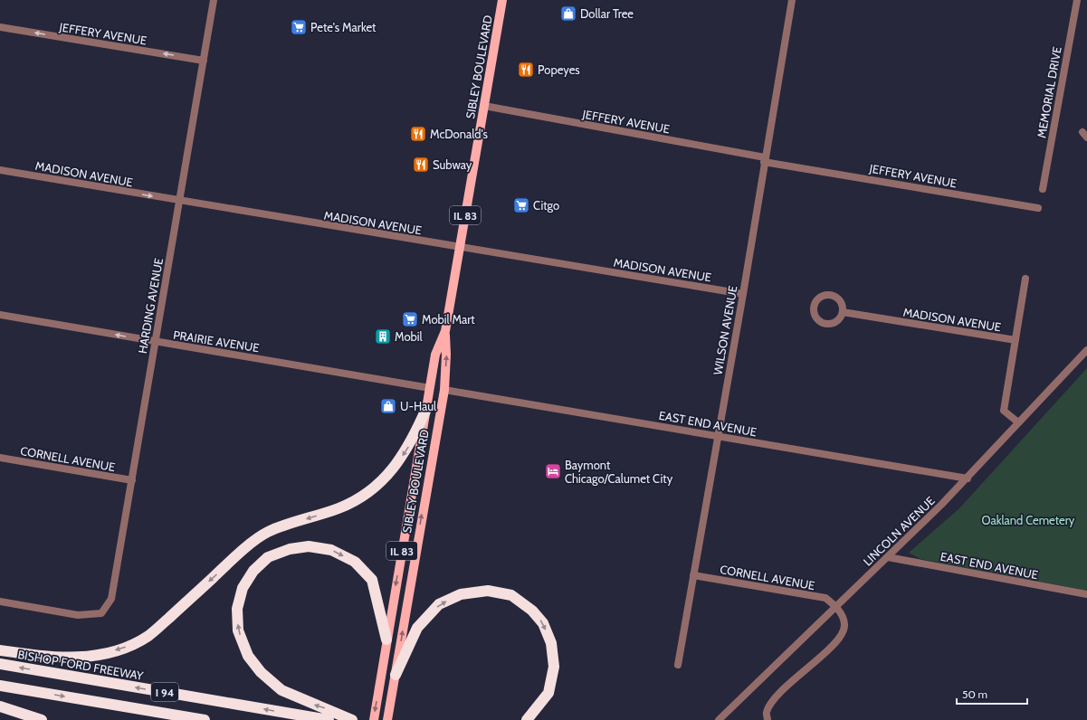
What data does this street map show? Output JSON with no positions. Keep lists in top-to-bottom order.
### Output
{
  "streets": {
    "highway": ["BISHOP FORD FREEWAY", "I 94"],
    "main road": ["SIBLEY BOULEVARD", "IL 83"],
    "street": [
      "JEFFERY AVENUE",
      "MEMORIAL DRIVE",
      "MADISON AVENUE",
      "HARDING AVENUE",
      "WILSON AVENUE",
      "PRAIRIE AVENUE",
      "EAST END AVENUE",
      "CORNELL AVENUE",
      "LINCOLN AVENUE"
    ]
  },
  "crossings": [
    ["JEFFERY AVENUE", "SIBLEY BOULEVARD"],
    ["JEFFERY AVENUE", "HARDING AVENUE"],
    ["JEFFERY AVENUE", "WILSON AVENUE"],
    ["SIBLEY BOULEVARD", "MADISON AVENUE"],
    ["SIBLEY BOULEVARD", "PRAIRIE AVENUE"],
    ["SIBLEY BOULEVARD", "EAST END AVENUE"],
    ["MADISON AVENUE", "HARDING AVENUE"],
    ["MADISON AVENUE", "WILSON AVENUE"],
    ["HARDING AVENUE", "PRAIRIE AVENUE"],
    ["HARDING AVENUE", "CORNELL AVENUE"],
    ["WILSON AVENUE", "EAST END AVENUE"],
    ["WILSON AVENUE", "CORNELL AVENUE"],
    ["EAST END AVENUE", "LINCOLN AVENUE"],
    ["CORNELL AVENUE", "LINCOLN AVENUE"]
  ],
  "one_way": ["PRAIRIE AVENUE"],
  "parks": ["Oakland Cemetery"],
  "places": {
    "shop": ["Dollar Tree", "U-Haul"],
    "supermarket": ["Pete's Market", "Citgo", "Mobil Mart"],
    "restaurant": ["Popeyes", "McDonald's", "Subway"],
    "building": ["Mobil"],
    "hotel": ["Baymont Chicago/Calumet City"]
  },
  "scale_bar": "50 m"
}
